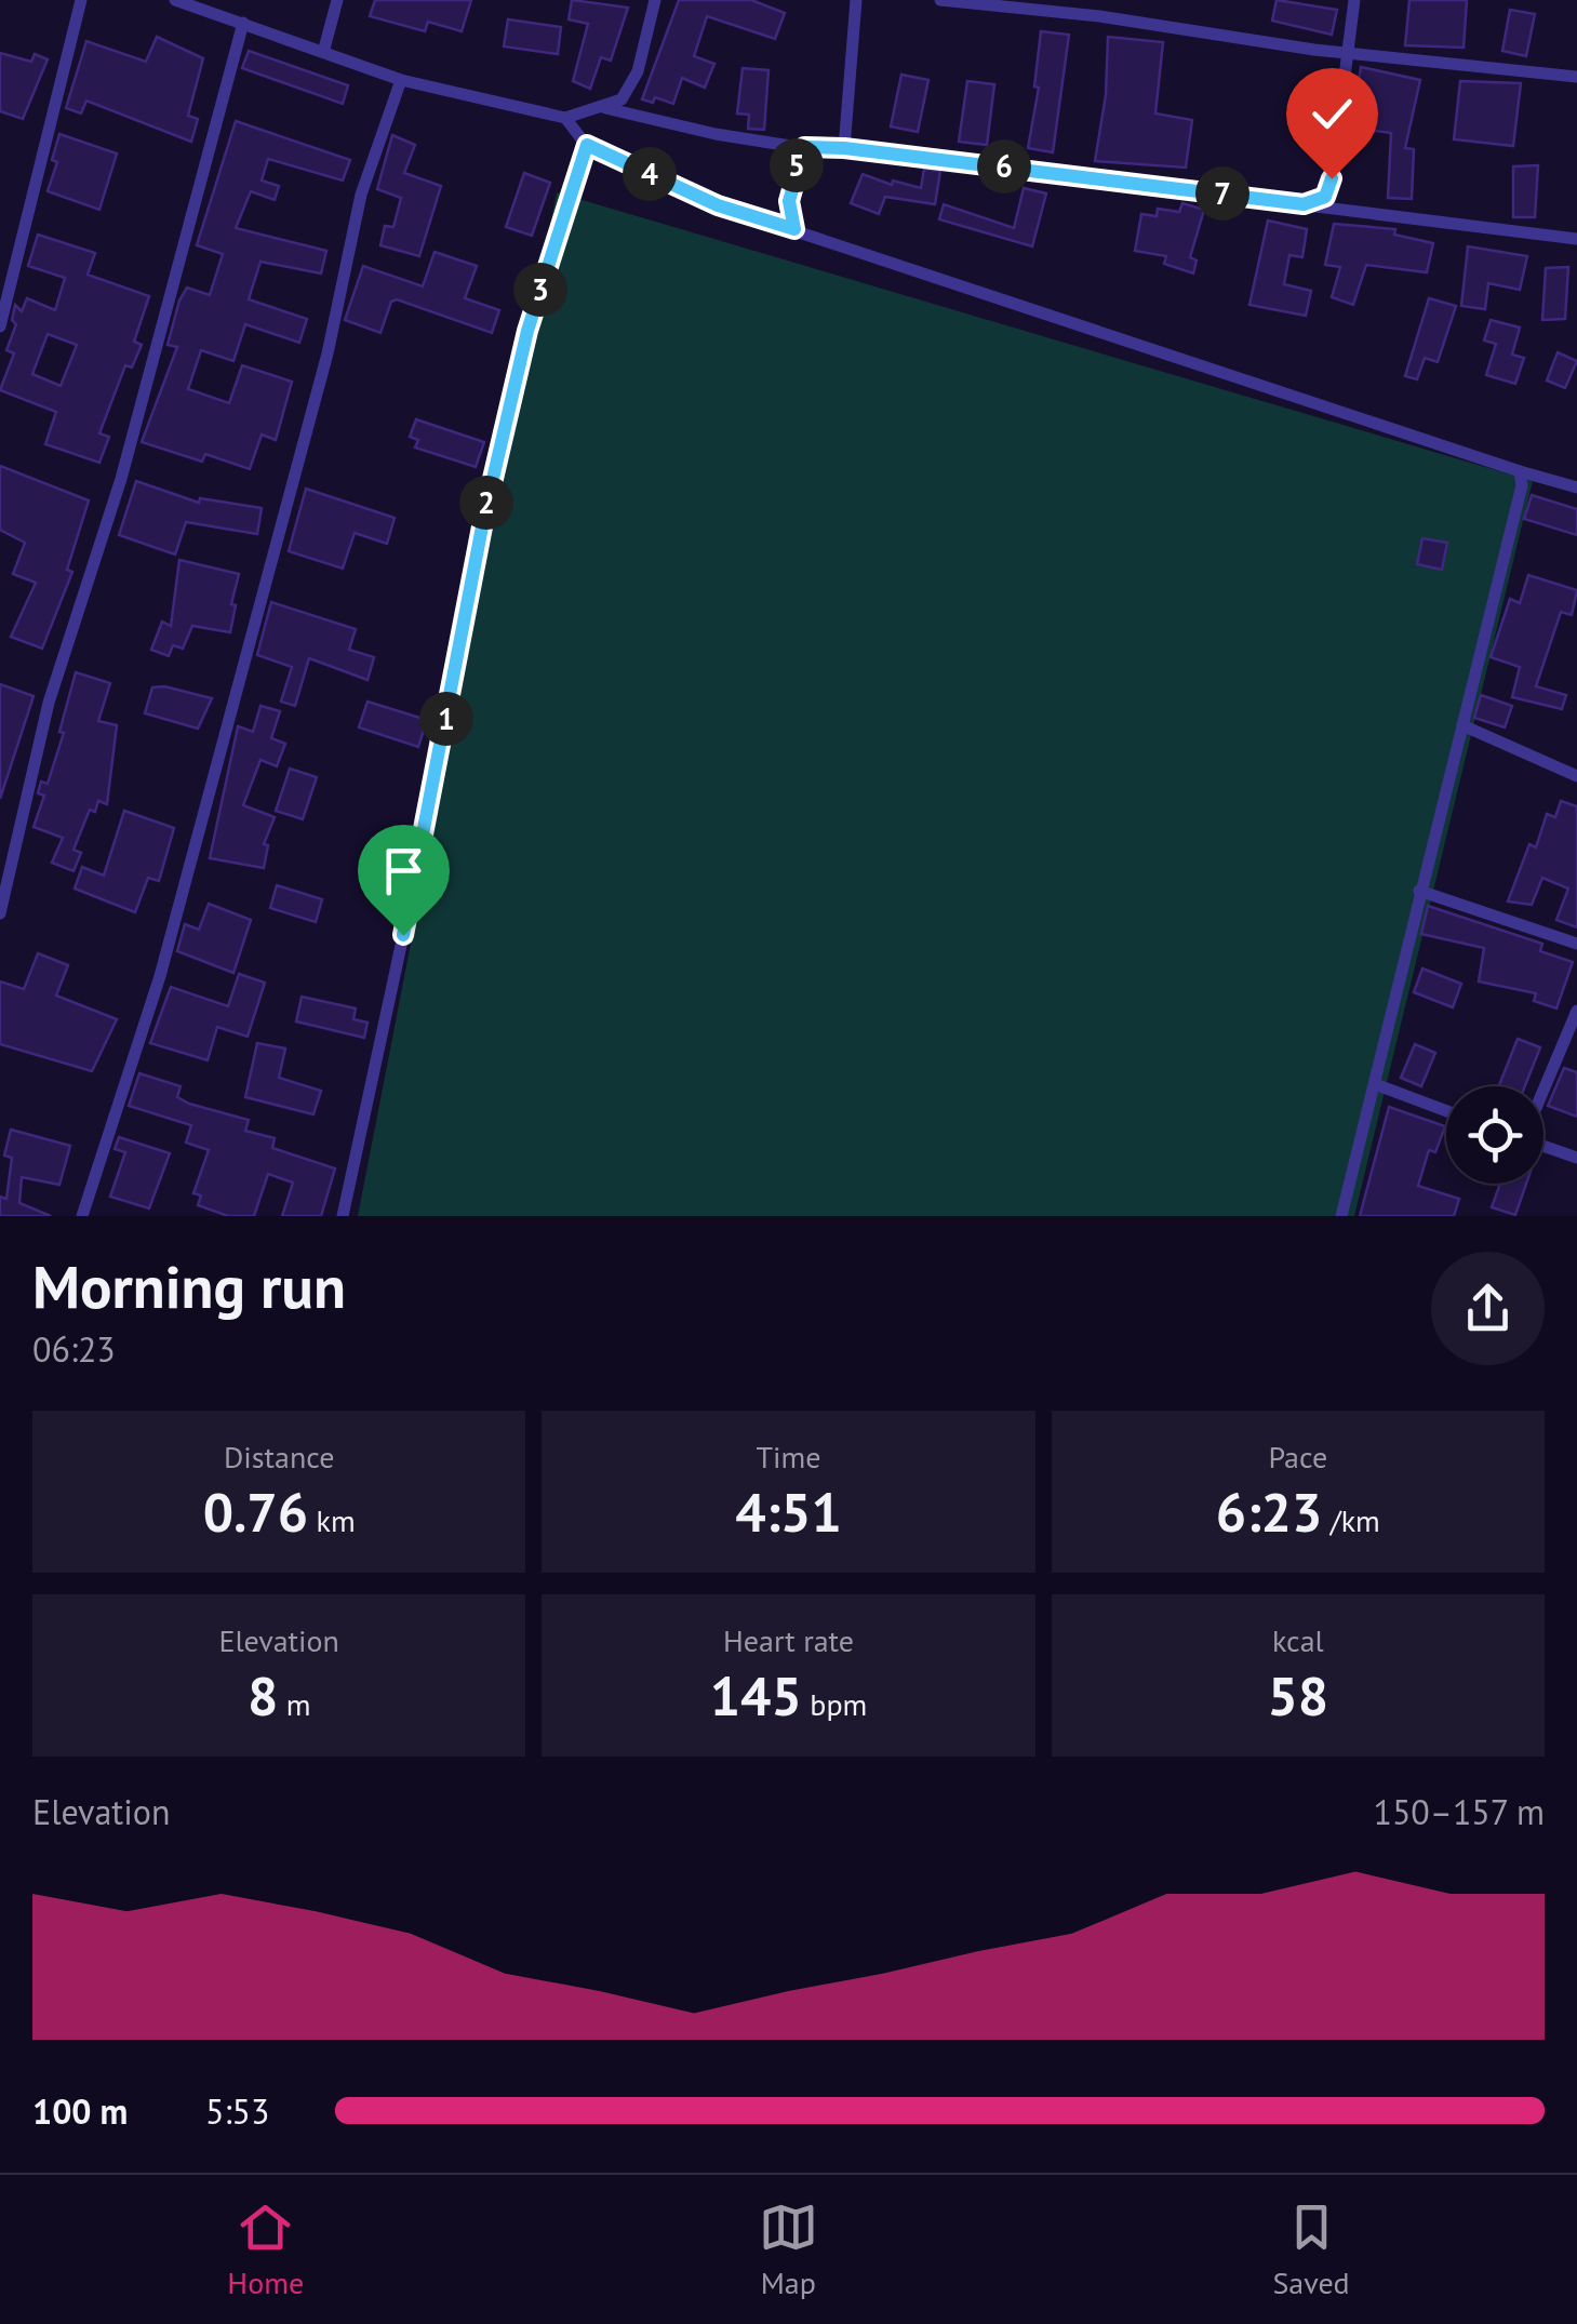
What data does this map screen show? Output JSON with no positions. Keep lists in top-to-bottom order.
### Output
{
  "page": {
    "pins": [
      "5",
      "6",
      "4",
      "7",
      "3",
      "2",
      "1"
    ],
    "heading": ["Morning run", "06:23"],
    "stats": [
      ["Distance", "0.76 km"],
      ["Time", "4:51"],
      ["Pace", "6:23 /km"],
      ["Elevation", "8 m"],
      ["Heart rate", "145 bpm"],
      ["kcal", "58"]
    ],
    "chart": ["Elevation", "150–157 m"],
    "list": [
      {
        "name": "100 m",
        "note": "5:53"
      }
    ],
    "tabs": ["Home", "Map", "Saved"]
  }
}
